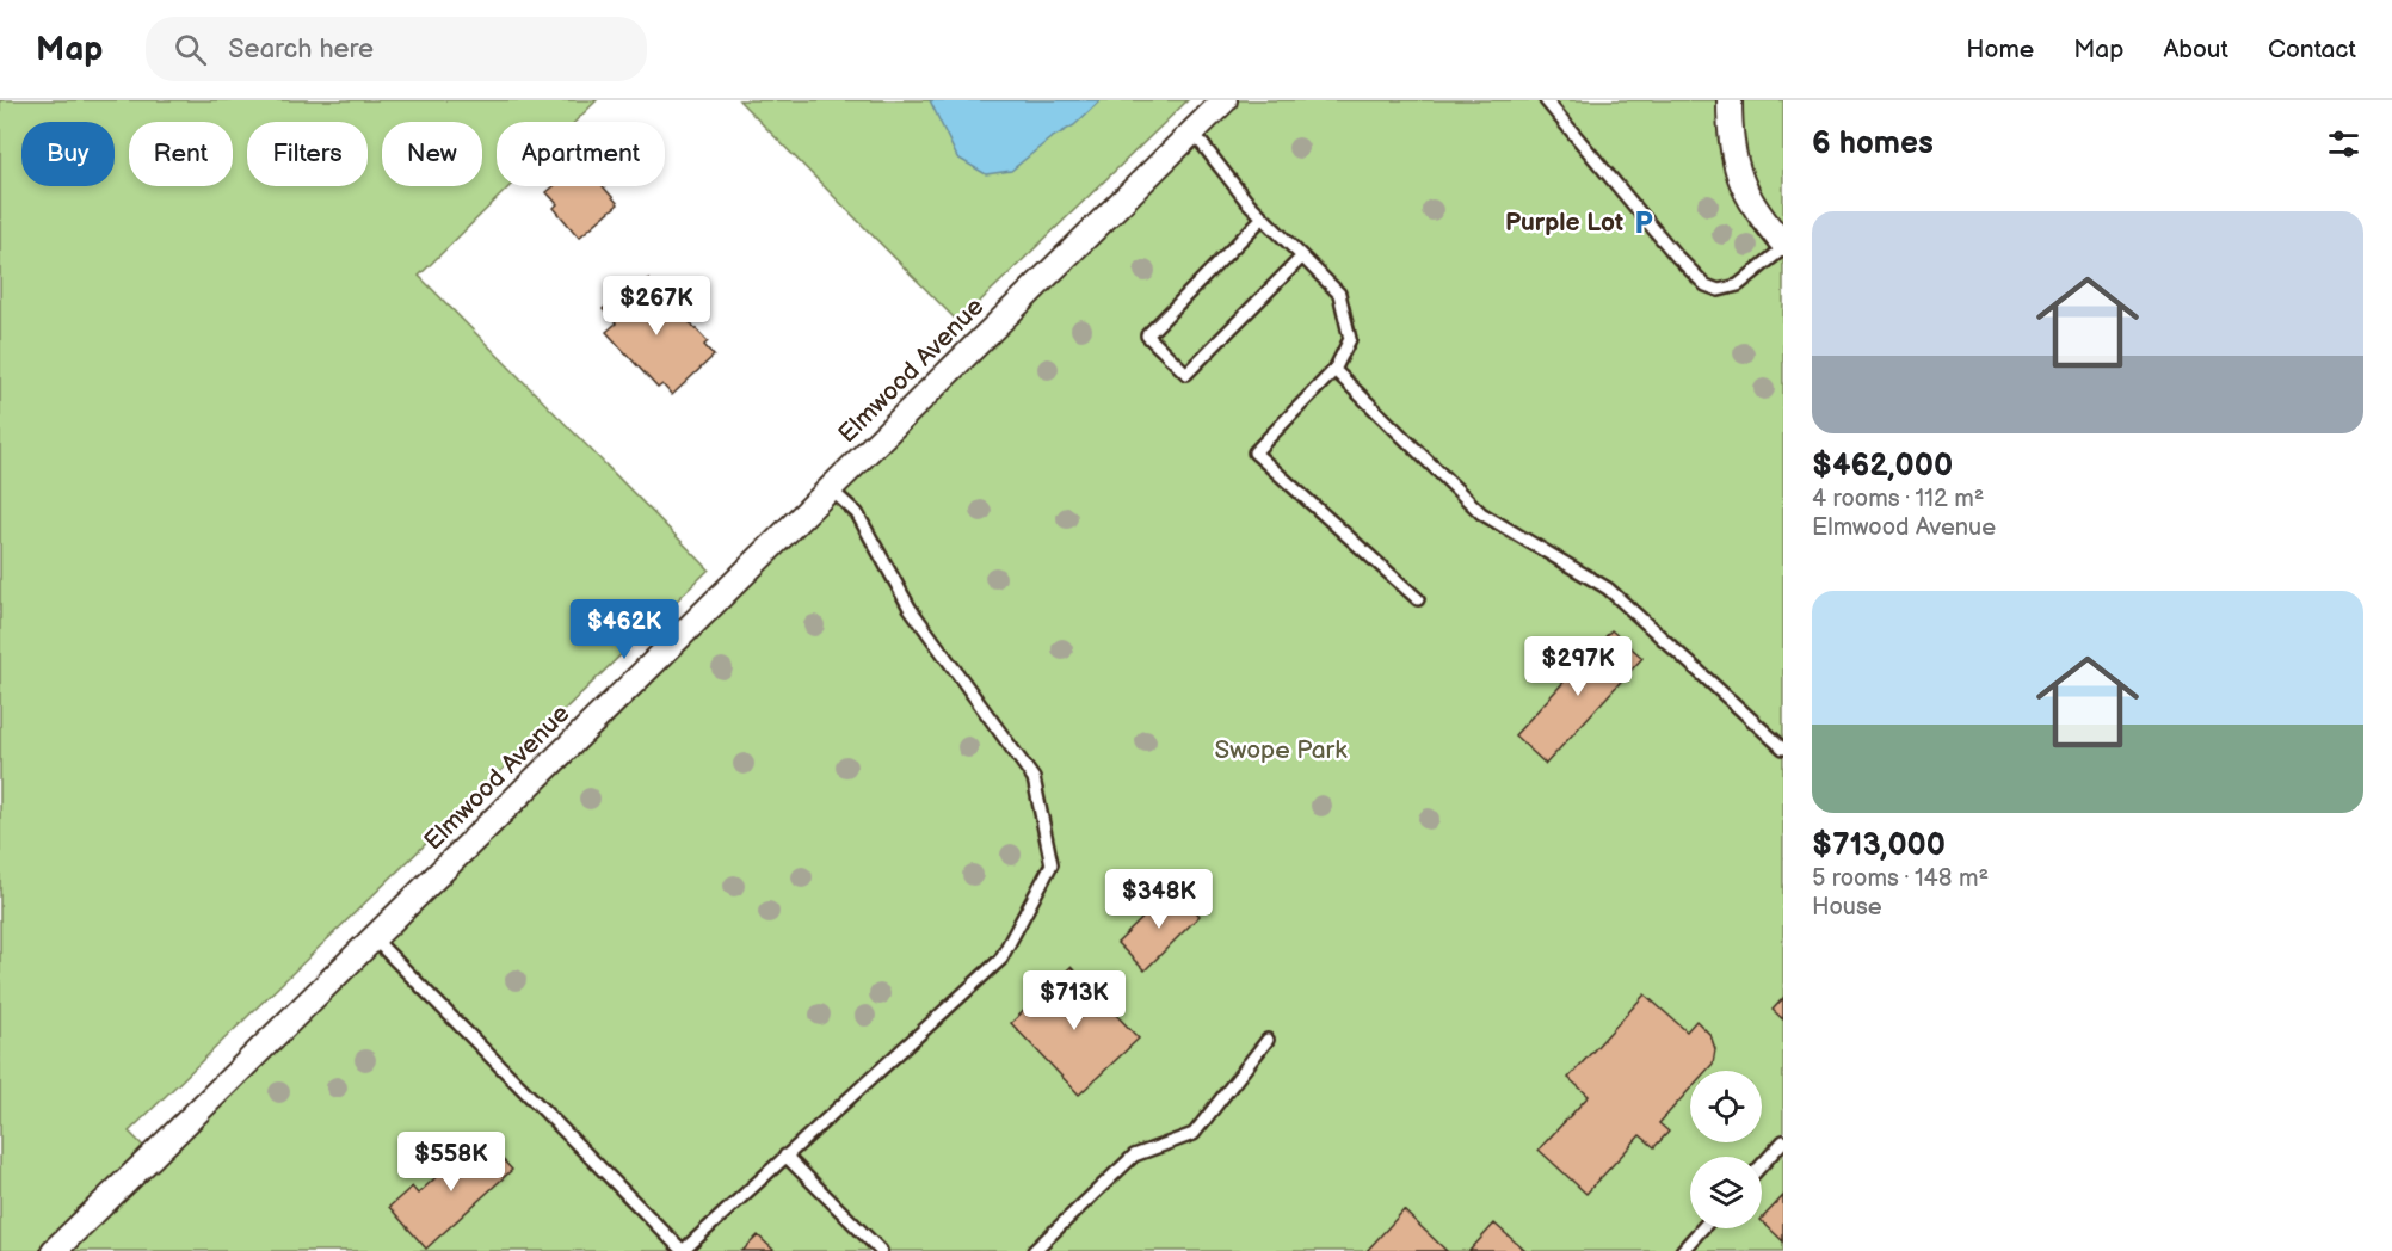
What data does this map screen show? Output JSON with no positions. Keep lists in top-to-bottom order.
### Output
{
  "streets": {
    "street": ["Elmwood Avenue"]
  },
  "parks": ["Swope Park"],
  "places": {
    "parking": ["Purple Lot"]
  },
  "page": {
    "header": "Map",
    "search": "Search here",
    "nav": [
      "Home",
      "Map",
      "About",
      "Contact"
    ],
    "heading": "6 homes",
    "chip": [
      "Buy",
      "Rent",
      "Filters",
      "New",
      "Apartment"
    ],
    "list": [
      {
        "name": "$462,000",
        "note": "4 rooms · 112 m² · Elmwood Avenue"
      },
      {
        "name": "$713,000",
        "note": "5 rooms · 148 m² · House"
      }
    ],
    "price": [
      "$267K",
      "$462K",
      "$297K",
      "$348K",
      "$713K",
      "$558K"
    ]
  }
}
